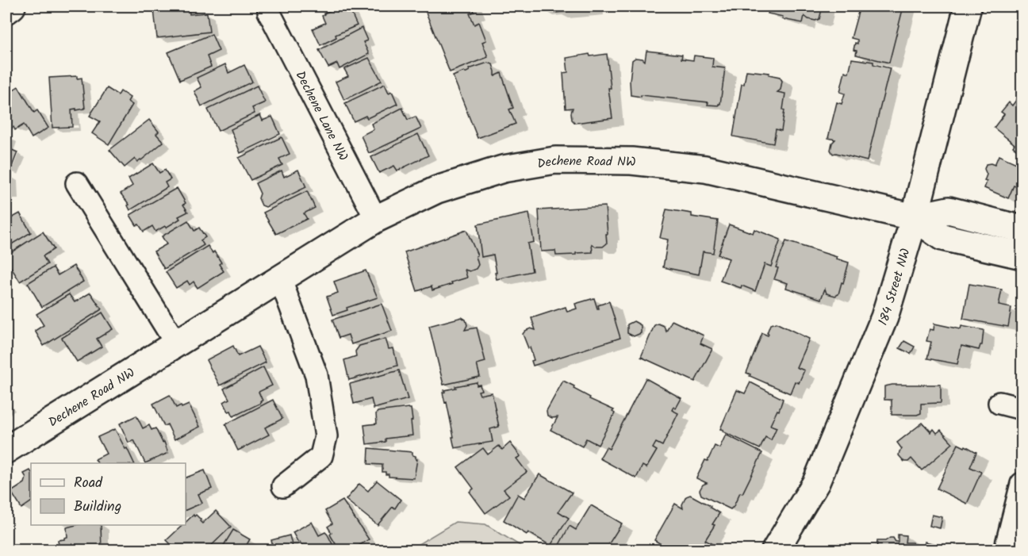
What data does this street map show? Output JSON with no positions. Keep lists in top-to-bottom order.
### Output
{
  "streets": {
    "street": ["Dechene Lane NW", "Dechene Road NW", "184 Street NW"]
  },
  "crossings": [
    ["Dechene Lane NW", "Dechene Road NW"],
    ["Dechene Road NW", "184 Street NW"]
  ],
  "legend": ["Road", "Building"]
}
